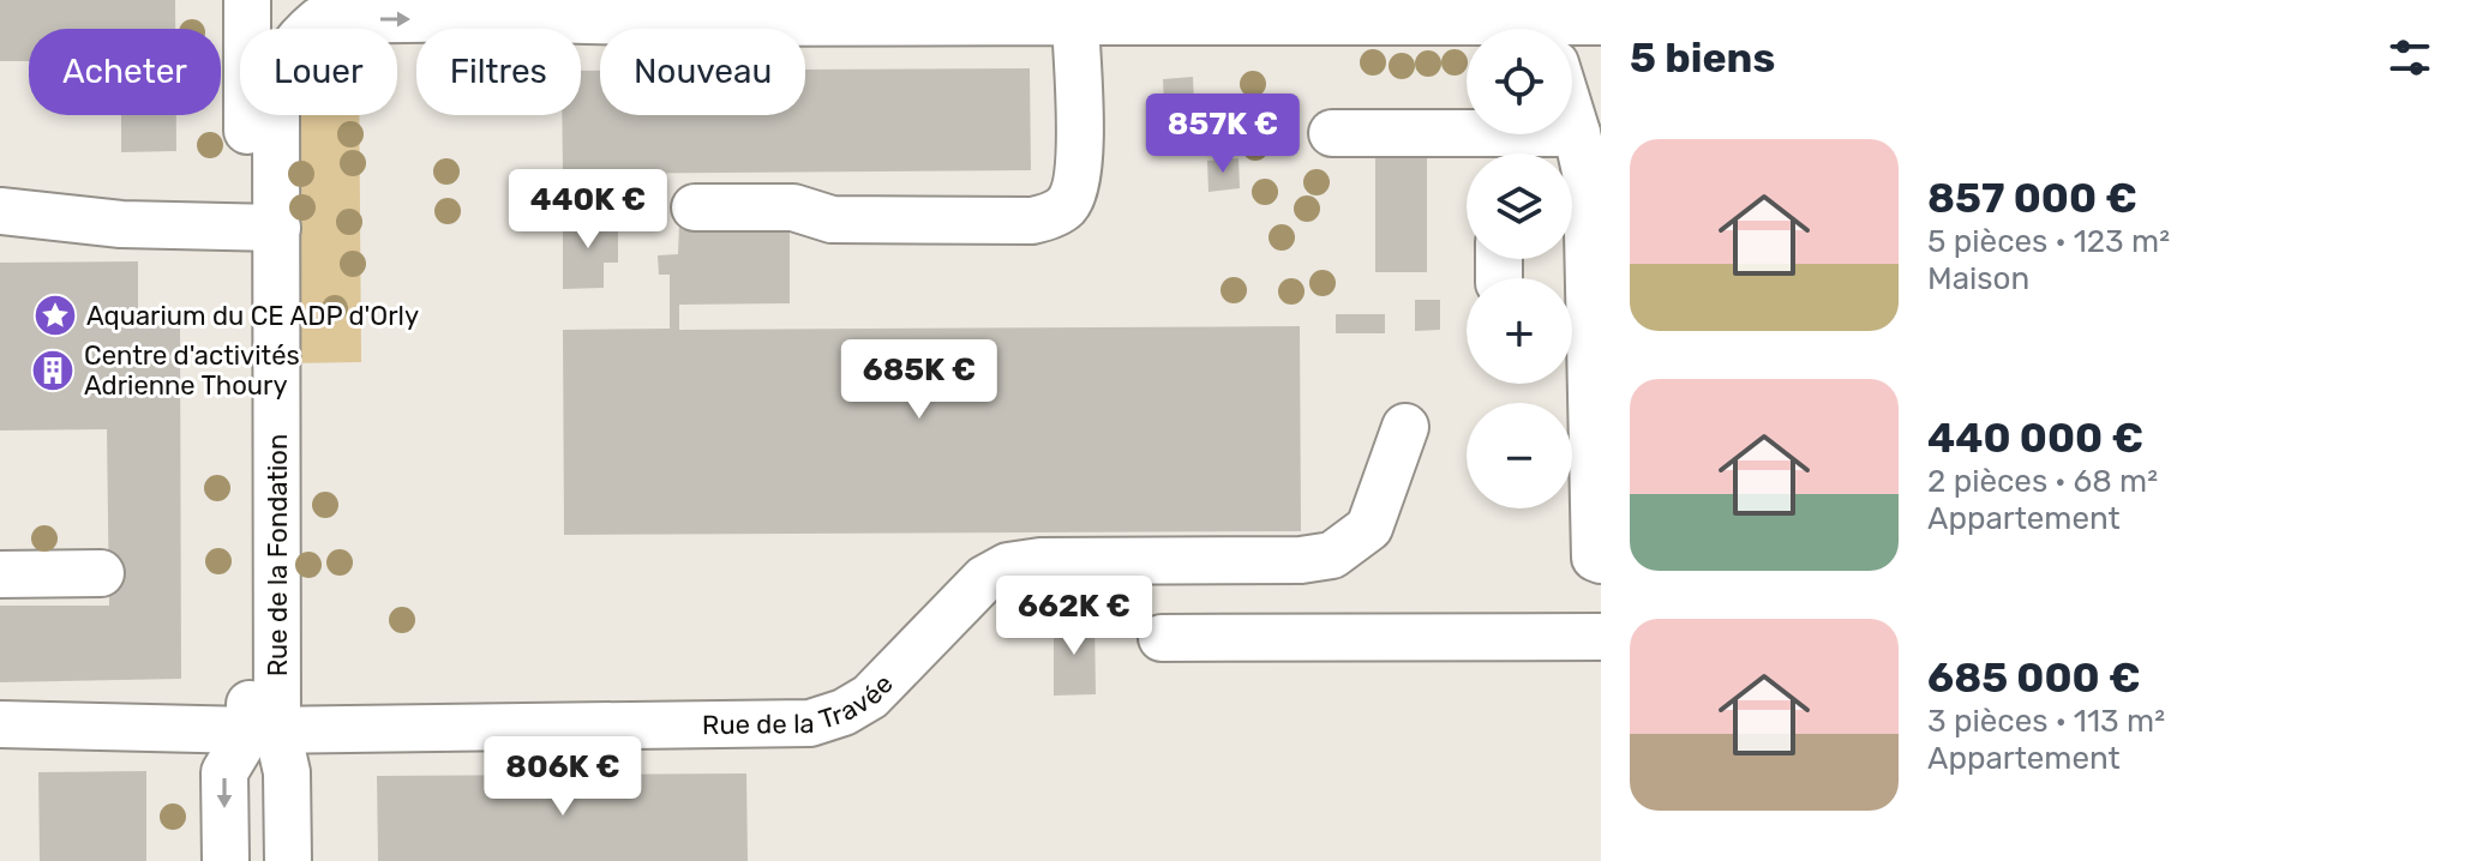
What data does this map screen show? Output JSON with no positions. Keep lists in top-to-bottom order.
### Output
{
  "streets": {
    "lane": ["Rue de la Fondation", "Rue de la Travée"]
  },
  "crossings": [
    ["Rue de la Fondation", "Rue de la Travée"]
  ],
  "places": {
    "place": ["Aquarium du CE ADP d'Orly"],
    "building": ["Centre d'activités Adrienne Thoury"]
  },
  "page": {
    "heading": "5 biens",
    "map_buttons": ["+", "−"],
    "chip": [
      "Acheter",
      "Louer",
      "Filtres",
      "Nouveau"
    ],
    "price": [
      "857K €",
      "440K €",
      "685K €",
      "662K €",
      "806K €"
    ],
    "list": [
      {
        "name": "857 000 €",
        "note": "5 pièces · 123 m² · Maison"
      },
      {
        "name": "440 000 €",
        "note": "2 pièces · 68 m² · Appartement"
      },
      {
        "name": "685 000 €",
        "note": "3 pièces · 113 m² · Appartement"
      }
    ]
  }
}
